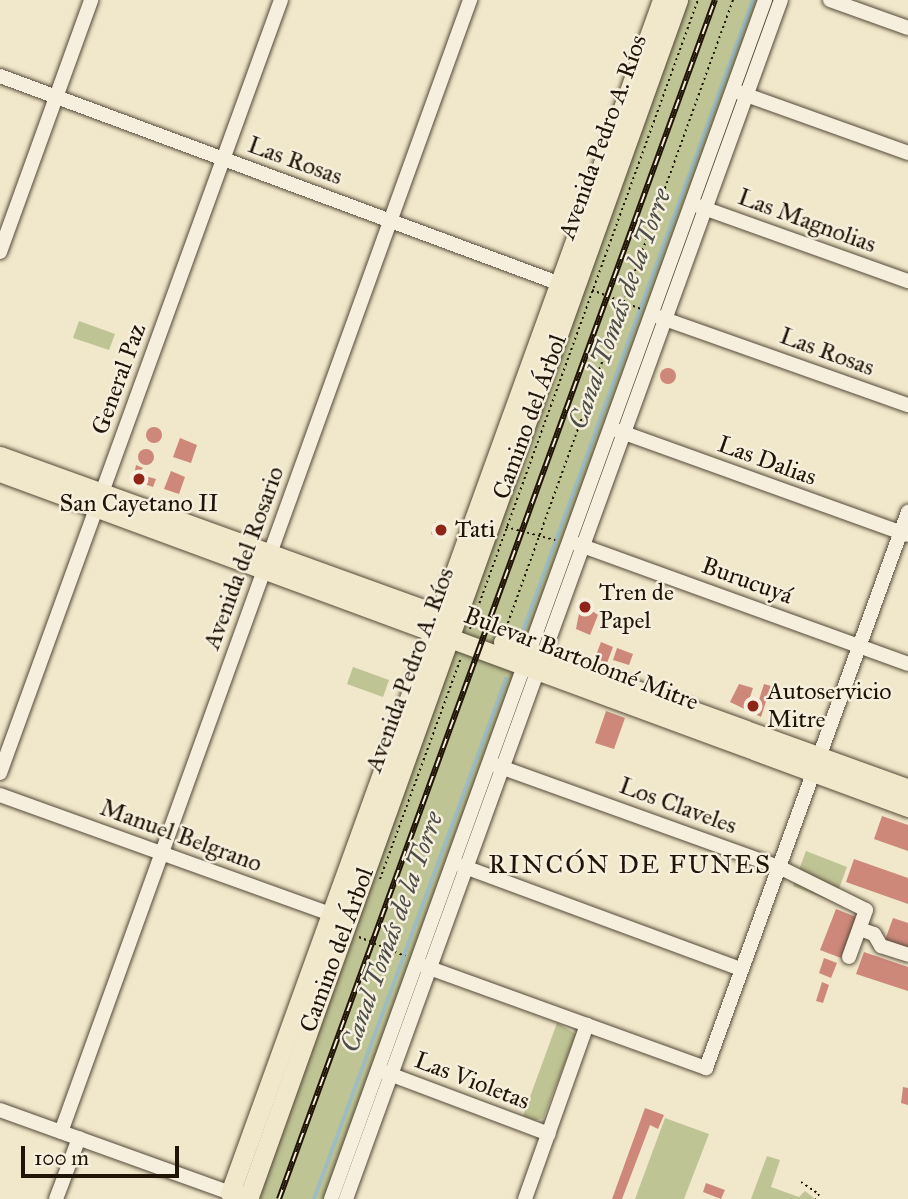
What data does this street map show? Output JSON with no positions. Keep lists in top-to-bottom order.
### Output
{
  "streets": {
    "main road": ["Avenida Pedro A. Ríos", "Bulevar Bartolomé Mitre"],
    "street": [
      "Las Rosas",
      "Las Magnolias",
      "General Paz",
      "Las Dalias",
      "Avenida del Rosario",
      "Burucuyá",
      "Los Claveles",
      "Manuel Belgrano",
      "Las Violetas"
    ],
    "path": ["Camino del Árbol"]
  },
  "crossings": [
    ["Avenida Pedro A. Ríos", "Las Rosas"],
    ["Avenida Pedro A. Ríos", "Camino del Árbol"],
    ["Avenida Pedro A. Ríos", "Bulevar Bartolomé Mitre"],
    ["Avenida Pedro A. Ríos", "Manuel Belgrano"],
    ["Las Rosas", "General Paz"],
    ["Las Rosas", "Camino del Árbol"],
    ["Las Rosas", "Avenida del Rosario"],
    ["General Paz", "Bulevar Bartolomé Mitre"],
    ["Camino del Árbol", "Bulevar Bartolomé Mitre"],
    ["Avenida del Rosario", "Bulevar Bartolomé Mitre"],
    ["Avenida del Rosario", "Manuel Belgrano"]
  ],
  "districts": ["RINCÓN DE FUNES"],
  "water": ["Canal Tomás de la Torre"],
  "places": [
    "San Cayetano II",
    "Tati",
    "Tren de Papel",
    "Autoservicio Mitre"
  ],
  "scale_bar": "100 m"
}
